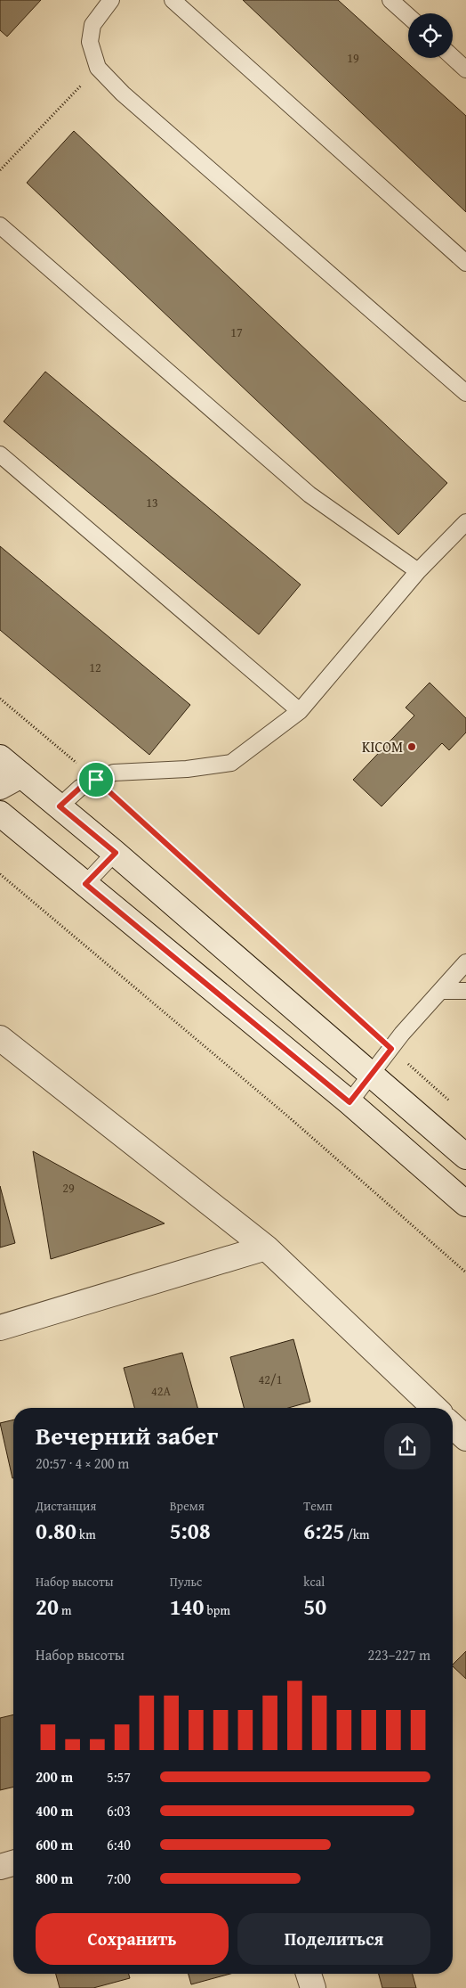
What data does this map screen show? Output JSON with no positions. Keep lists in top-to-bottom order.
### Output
{
  "places": ["KICOM"],
  "house_numbers": [
    "19",
    "17",
    "13",
    "12",
    "29",
    "42/1",
    "42А"
  ],
  "page": {
    "heading": ["Вечерний забег", "20:57 · 4 × 200 m"],
    "stats": [
      ["Дистанция", "0.80 km"],
      ["Время", "5:08"],
      ["Темп", "6:25 /km"],
      ["Набор высоты", "20 m"],
      ["Пульс", "140 bpm"],
      ["kcal", "50"]
    ],
    "chart": ["Набор высоты", "223–227 m"],
    "list": [
      {
        "name": "200 m",
        "note": "5:57"
      },
      {
        "name": "400 m",
        "note": "6:03"
      },
      {
        "name": "600 m",
        "note": "6:40"
      },
      {
        "name": "800 m",
        "note": "7:00"
      }
    ],
    "buttons": ["Сохранить", "Поделиться"]
  }
}
